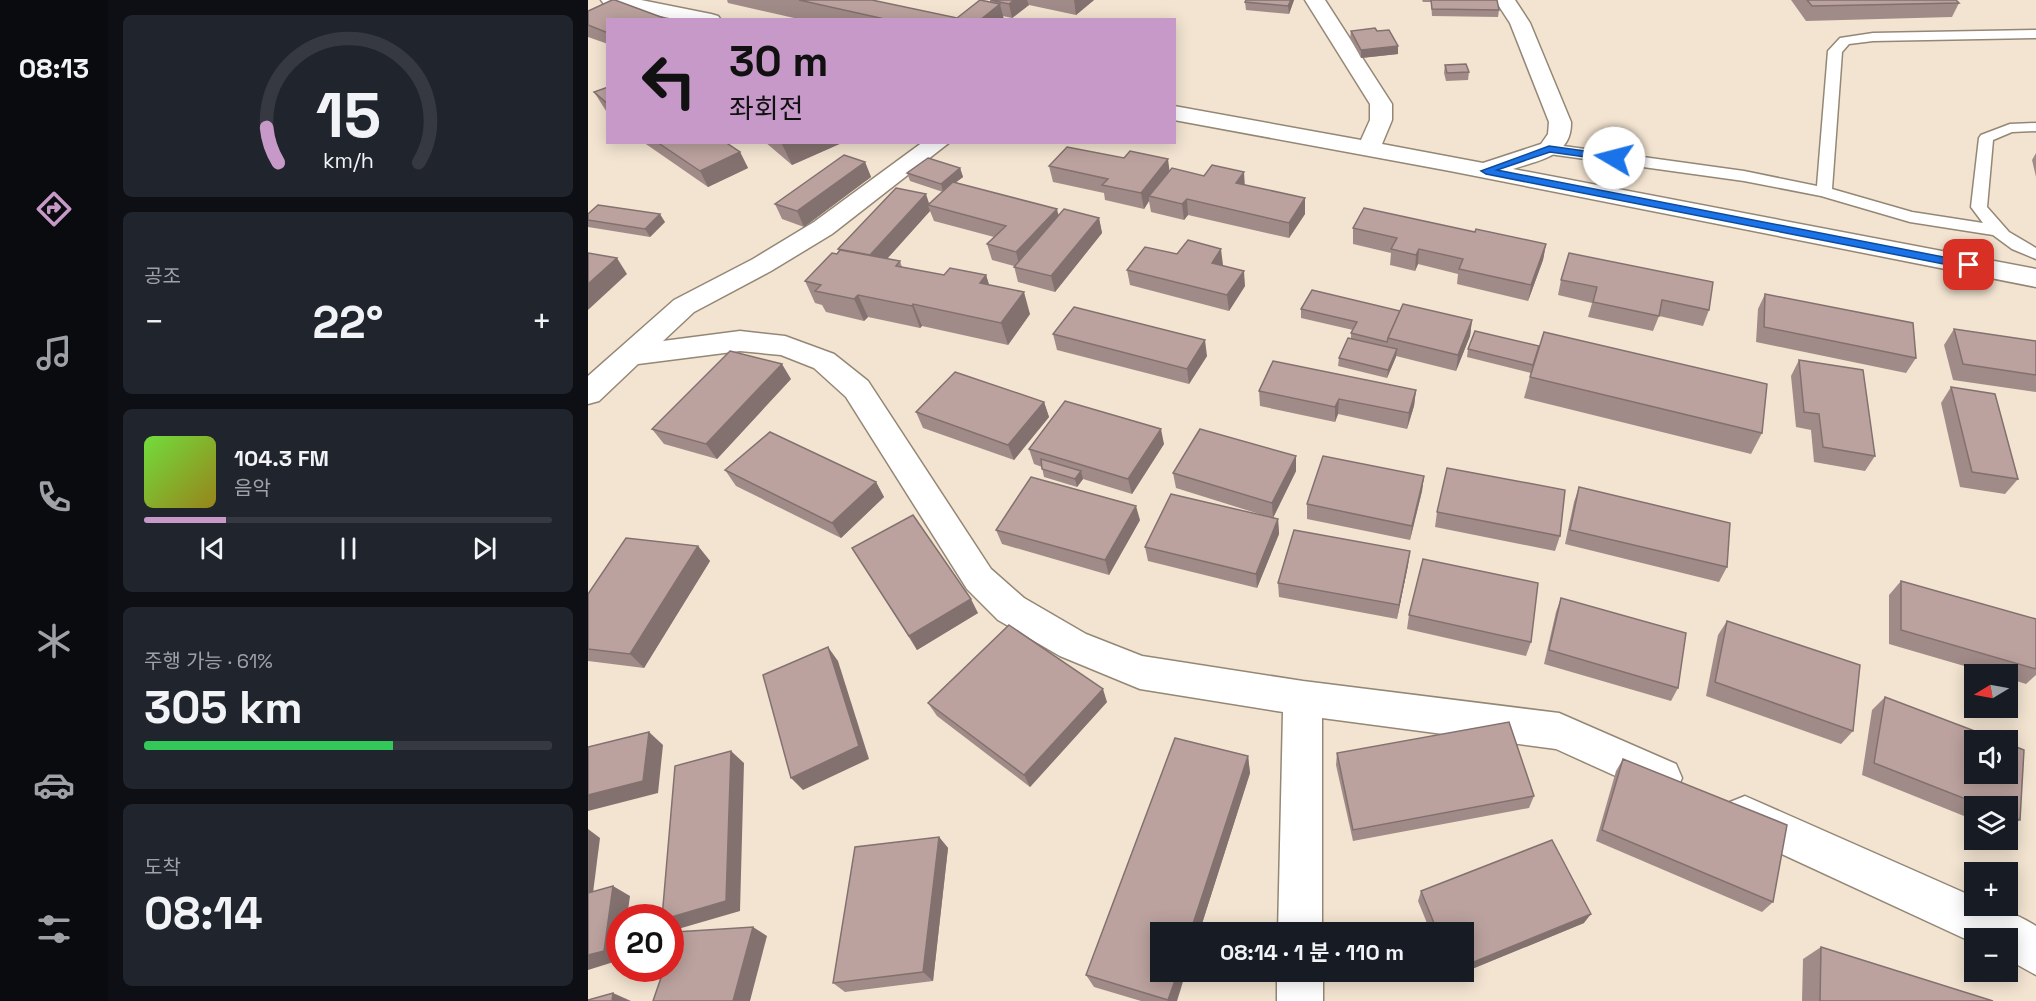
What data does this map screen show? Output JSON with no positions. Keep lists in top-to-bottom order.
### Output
{
  "north": "left",
  "page": {
    "tabs": "08:13",
    "turn": ["30 m", "좌회전"],
    "tile": [
      "공조",
      ["주행 가능 · 61%", "305 km"],
      ["도착", "08:14"]
    ],
    "heat": ["−", "22°", "+"],
    "song": ["104.3 FM", "음악"],
    "map_buttons": ["+", "−"],
    "limit": "20",
    "trip": "08:14 · 1 분 · 110 m",
    "gauge": ["15", "km/h"]
  }
}
